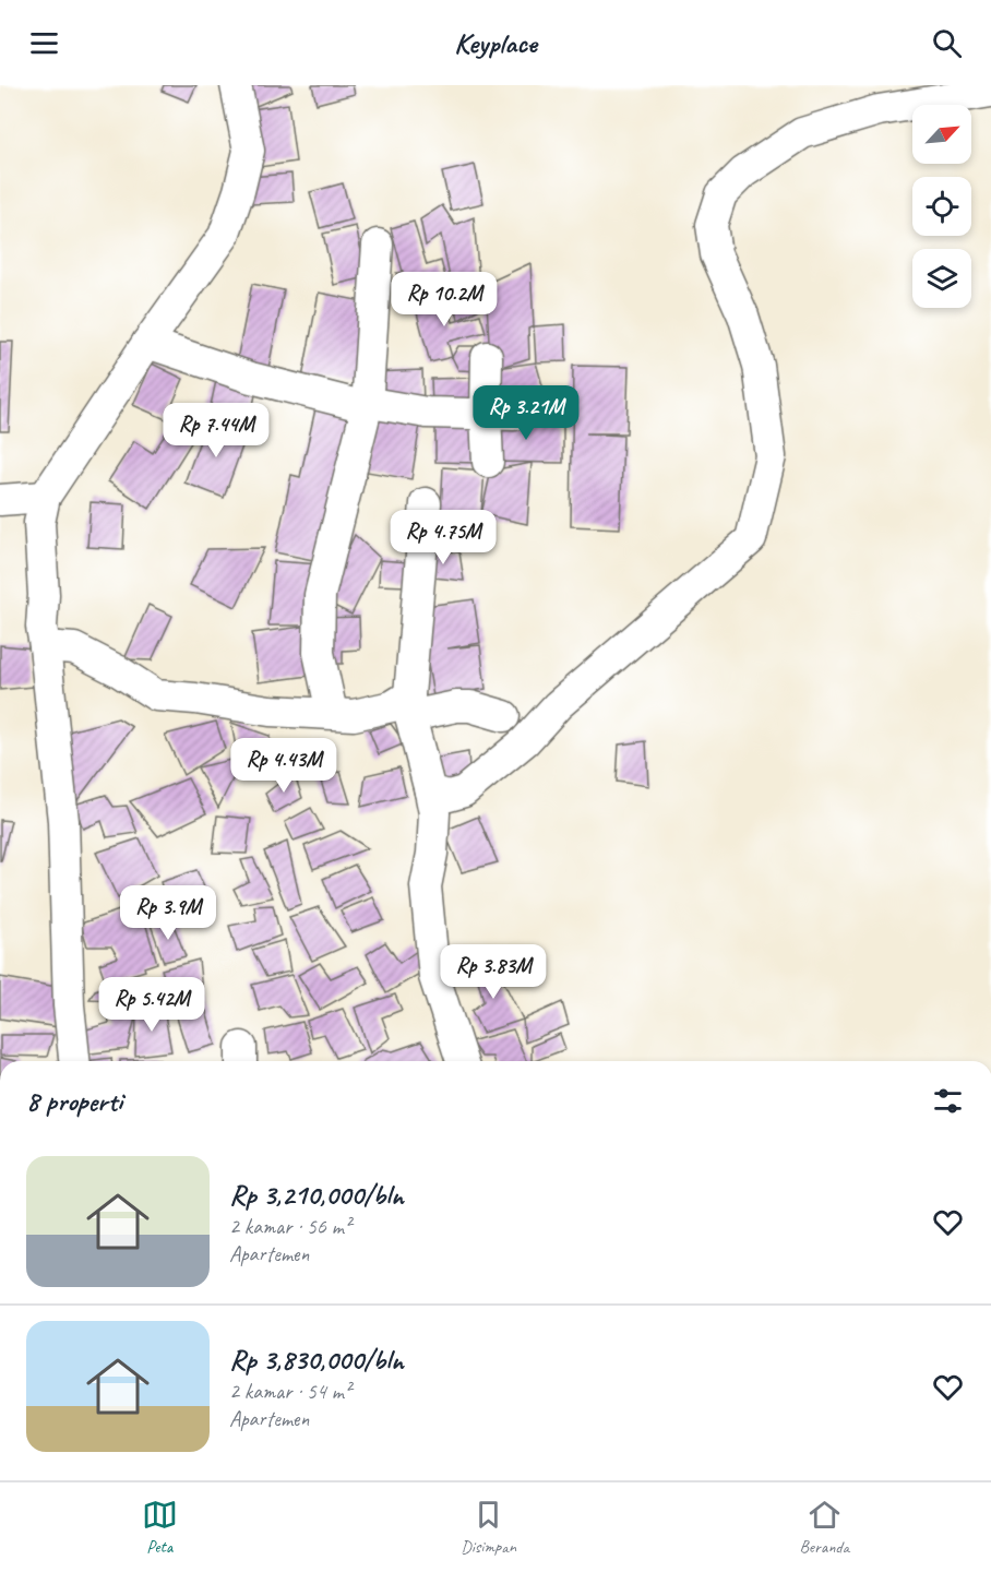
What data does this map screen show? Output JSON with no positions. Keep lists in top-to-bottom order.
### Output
{
  "north": "top right",
  "page": {
    "header": "Keyplace",
    "price": [
      "Rp 10.2M",
      "Rp 3.21M",
      "Rp 7.44M",
      "Rp 4.75M",
      "Rp 4.43M",
      "Rp 3.9M",
      "Rp 3.83M",
      "Rp 5.42M"
    ],
    "heading": "8 properti",
    "list": [
      {
        "name": "Rp 3,210,000/bln",
        "note": "2 kamar · 56 m² · Apartemen"
      },
      {
        "name": "Rp 3,830,000/bln",
        "note": "2 kamar · 54 m² · Apartemen"
      }
    ],
    "tabs": ["Peta", "Disimpan", "Beranda"]
  }
}
